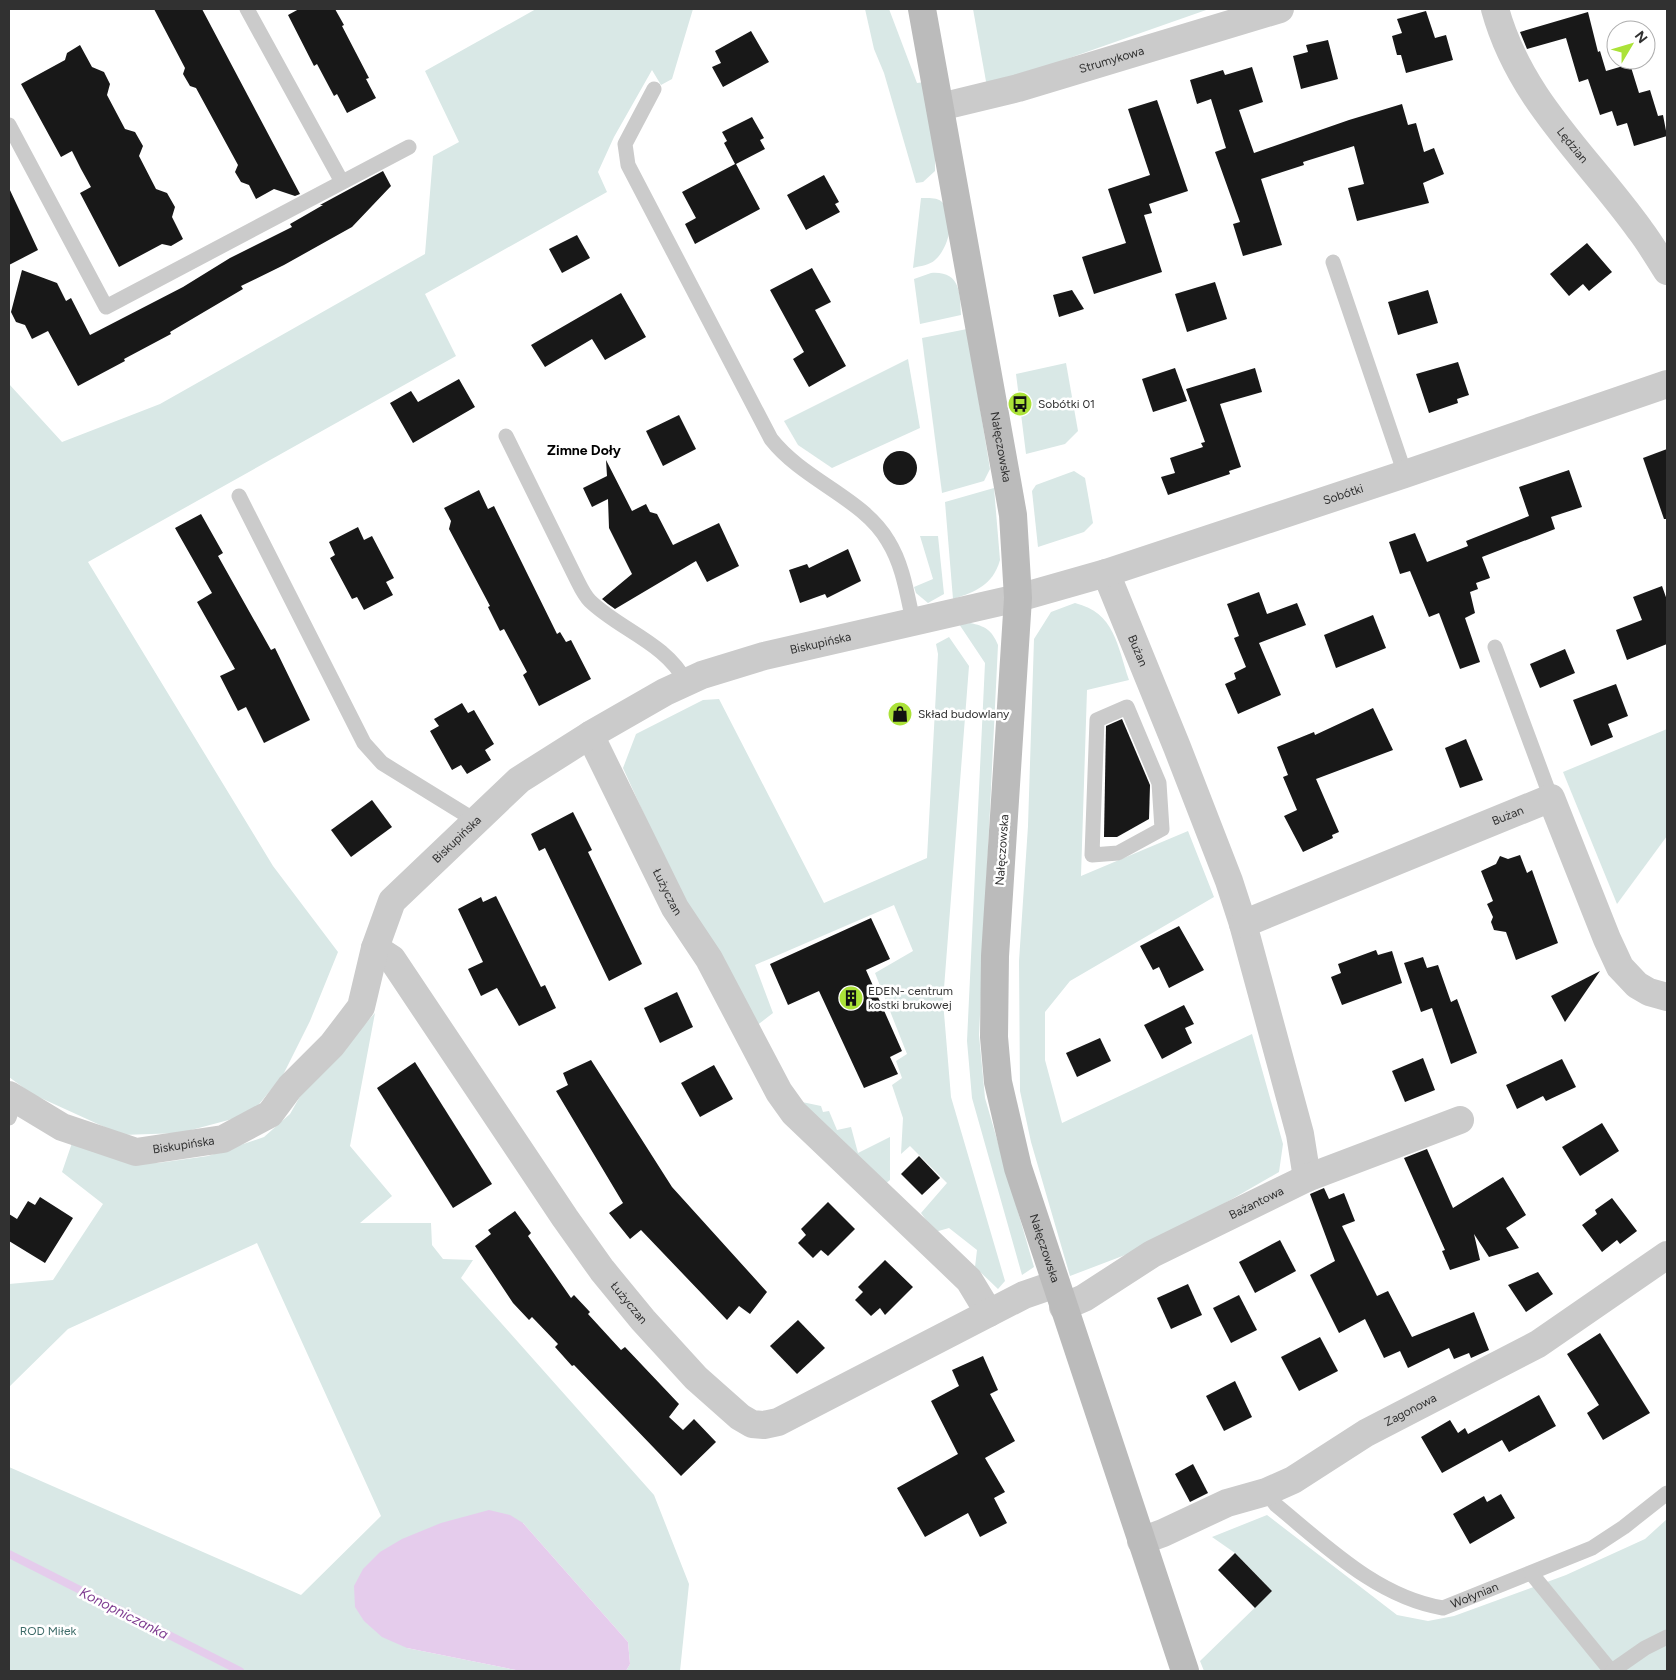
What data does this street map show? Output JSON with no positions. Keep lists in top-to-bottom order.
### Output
{
  "streets": {
    "main road": ["Nałęczowska"],
    "street": [
      "Strumykowa",
      "Lędzian",
      "Sobótki",
      "Biskupińska",
      "Bużan",
      "Łużyczan",
      "Bażantowa",
      "Zagonowa"
    ],
    "lane": ["Wołynian"]
  },
  "crossings": [
    ["Strumykowa", "Nałęczowska"],
    ["Nałęczowska", "Sobótki"],
    ["Nałęczowska", "Biskupińska"],
    ["Nałęczowska", "Łużyczan"],
    ["Nałęczowska", "Bażantowa"],
    ["Nałęczowska", "Zagonowa"],
    ["Sobótki", "Biskupińska"],
    ["Sobótki", "Bużan"],
    ["Biskupińska", "Łużyczan"],
    ["Bużan", "Bażantowa"],
    ["Łużyczan", "Bażantowa"],
    ["Zagonowa", "Wołynian"]
  ],
  "districts": ["Zimne Doły"],
  "water": ["Konopniczanka"],
  "parks": ["ROD Miłek"],
  "places": {
    "bus stop": ["Sobótki 01"],
    "shop": ["Skład budowlany"],
    "building": ["EDEN- centrum kostki brukowej"]
  },
  "north": "top right"
}
